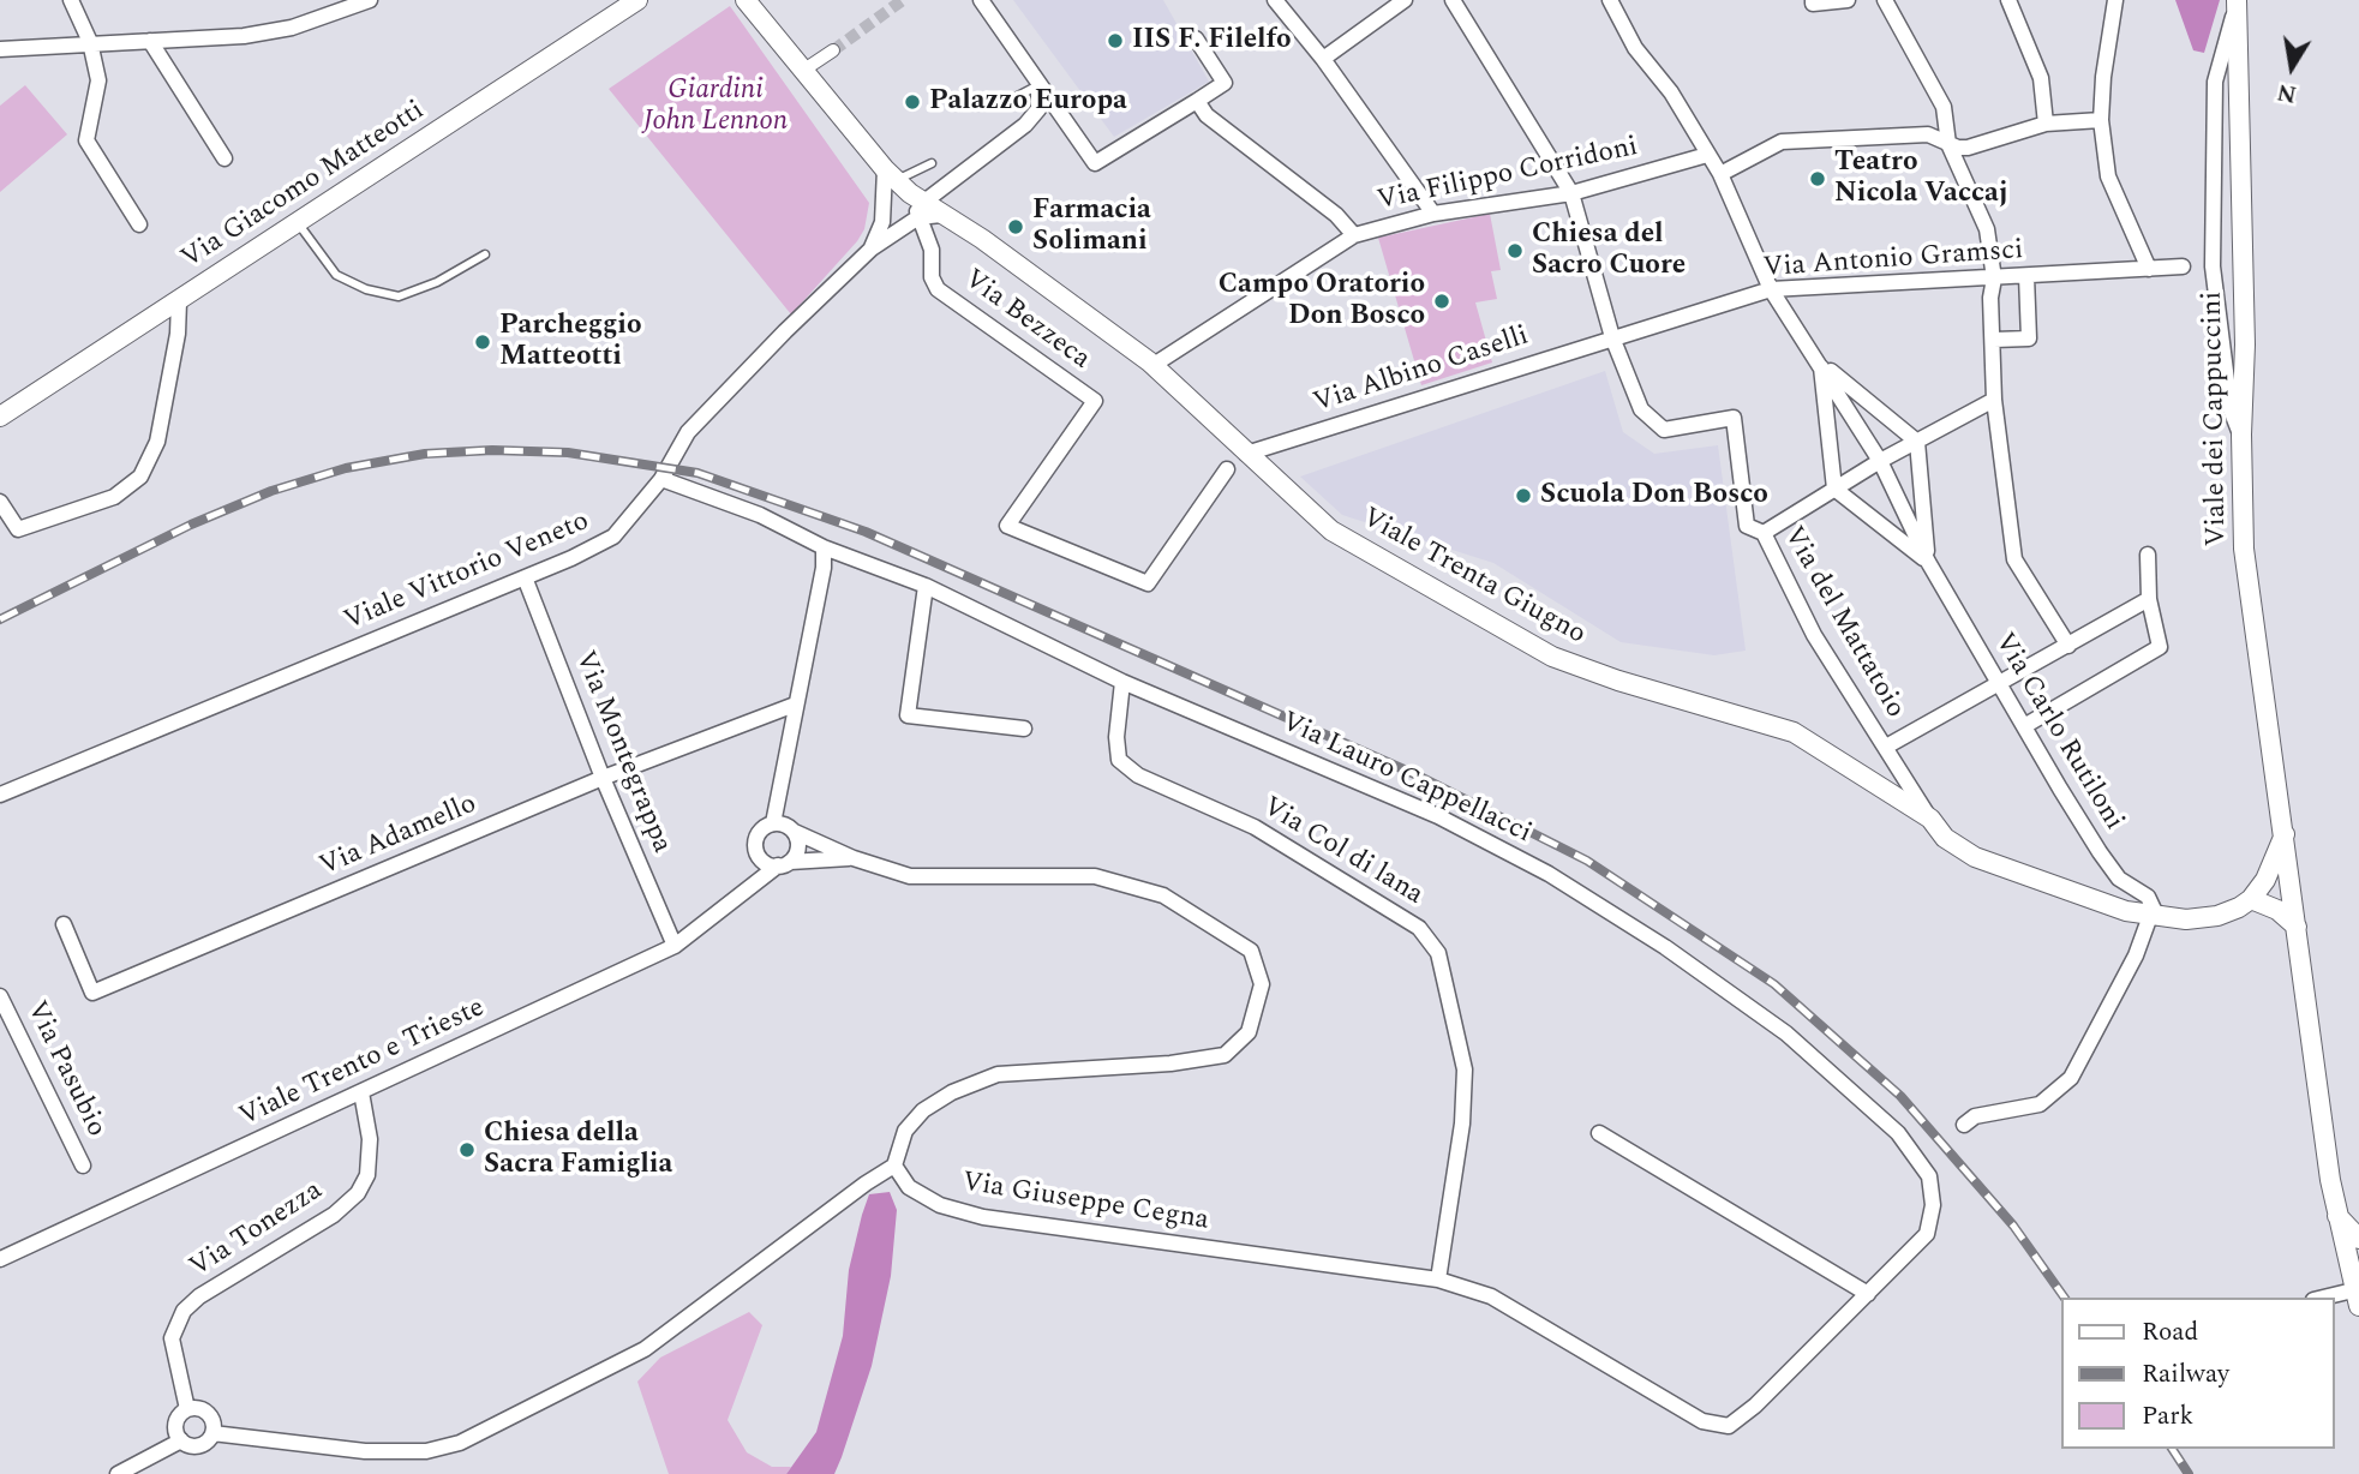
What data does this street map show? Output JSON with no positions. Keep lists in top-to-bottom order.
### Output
{
  "streets": {
    "street": [
      "Via Filippo Corridoni",
      "Via Giacomo Matteotti",
      "Via Antonio Gramsci",
      "Via Bezzeca",
      "Via Albino Caselli",
      "Viale dei Cappuccini",
      "Viale Vittorio Veneto",
      "Viale Trenta Giugno",
      "Via del Mattatoio",
      "Via Carlo Rutiloni",
      "Via Montegrappa",
      "Via Lauro Cappellacci",
      "Via Adamello",
      "Via Col di lana",
      "Viale Trento e Trieste",
      "Via Pasubio",
      "Via Giuseppe Cegna",
      "Via Tonezza"
    ]
  },
  "crossings": [
    ["Via Filippo Corridoni", "Viale Trenta Giugno"],
    ["Via Antonio Gramsci", "Via Albino Caselli"],
    ["Via Antonio Gramsci", "Via del Mattatoio"],
    ["Via Bezzeca", "Viale Vittorio Veneto"],
    ["Via Bezzeca", "Viale Trenta Giugno"],
    ["Via Albino Caselli", "Viale Trenta Giugno"],
    ["Via Albino Caselli", "Via del Mattatoio"],
    ["Viale Vittorio Veneto", "Viale Trenta Giugno"],
    ["Viale Vittorio Veneto", "Via Montegrappa"],
    ["Viale Vittorio Veneto", "Via Lauro Cappellacci"],
    ["Viale Trenta Giugno", "Via del Mattatoio"],
    ["Viale Trenta Giugno", "Via Carlo Rutiloni"],
    ["Via Montegrappa", "Via Adamello"],
    ["Via Montegrappa", "Viale Trento e Trieste"],
    ["Via Lauro Cappellacci", "Via Col di lana"],
    ["Via Lauro Cappellacci", "Via Giuseppe Cegna"],
    ["Via Col di lana", "Via Giuseppe Cegna"],
    ["Viale Trento e Trieste", "Via Tonezza"]
  ],
  "parks": ["Giardini John Lennon"],
  "places": [
    "IIS F. Filelfo",
    "Palazzo Europa",
    "Teatro Nicola Vaccaj",
    "Farmacia Solimani",
    "Chiesa del Sacro Cuore",
    "Campo Oratorio Don Bosco",
    "Parcheggio Matteotti",
    "Scuola Don Bosco",
    "Chiesa della Sacra Famiglia"
  ],
  "legend": ["Road", "Railway", "Park"],
  "north": "bottom"
}
